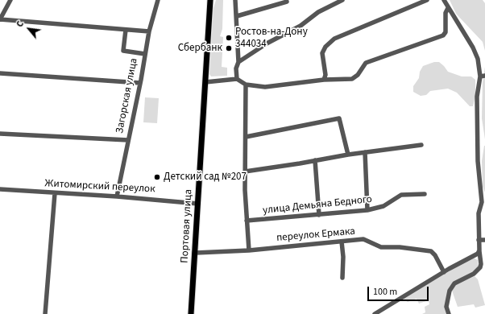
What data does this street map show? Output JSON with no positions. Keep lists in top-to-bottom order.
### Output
{
  "streets": {
    "main road": ["Портовая улица"],
    "street": [
      "Загорская улица",
      "Житомирский переулок",
      "улица Демьяна Бедного",
      "переулок Ермака"
    ]
  },
  "crossings": [
    ["Загорская улица", "Житомирский переулок"],
    ["Житомирский переулок", "Портовая улица"],
    ["Портовая улица", "переулок Ермака"]
  ],
  "places": ["Ростов-на-Дону 344034", "Сбербанк", "Детский сад №207"],
  "scale_bar": "100 m",
  "north": "top left"
}
